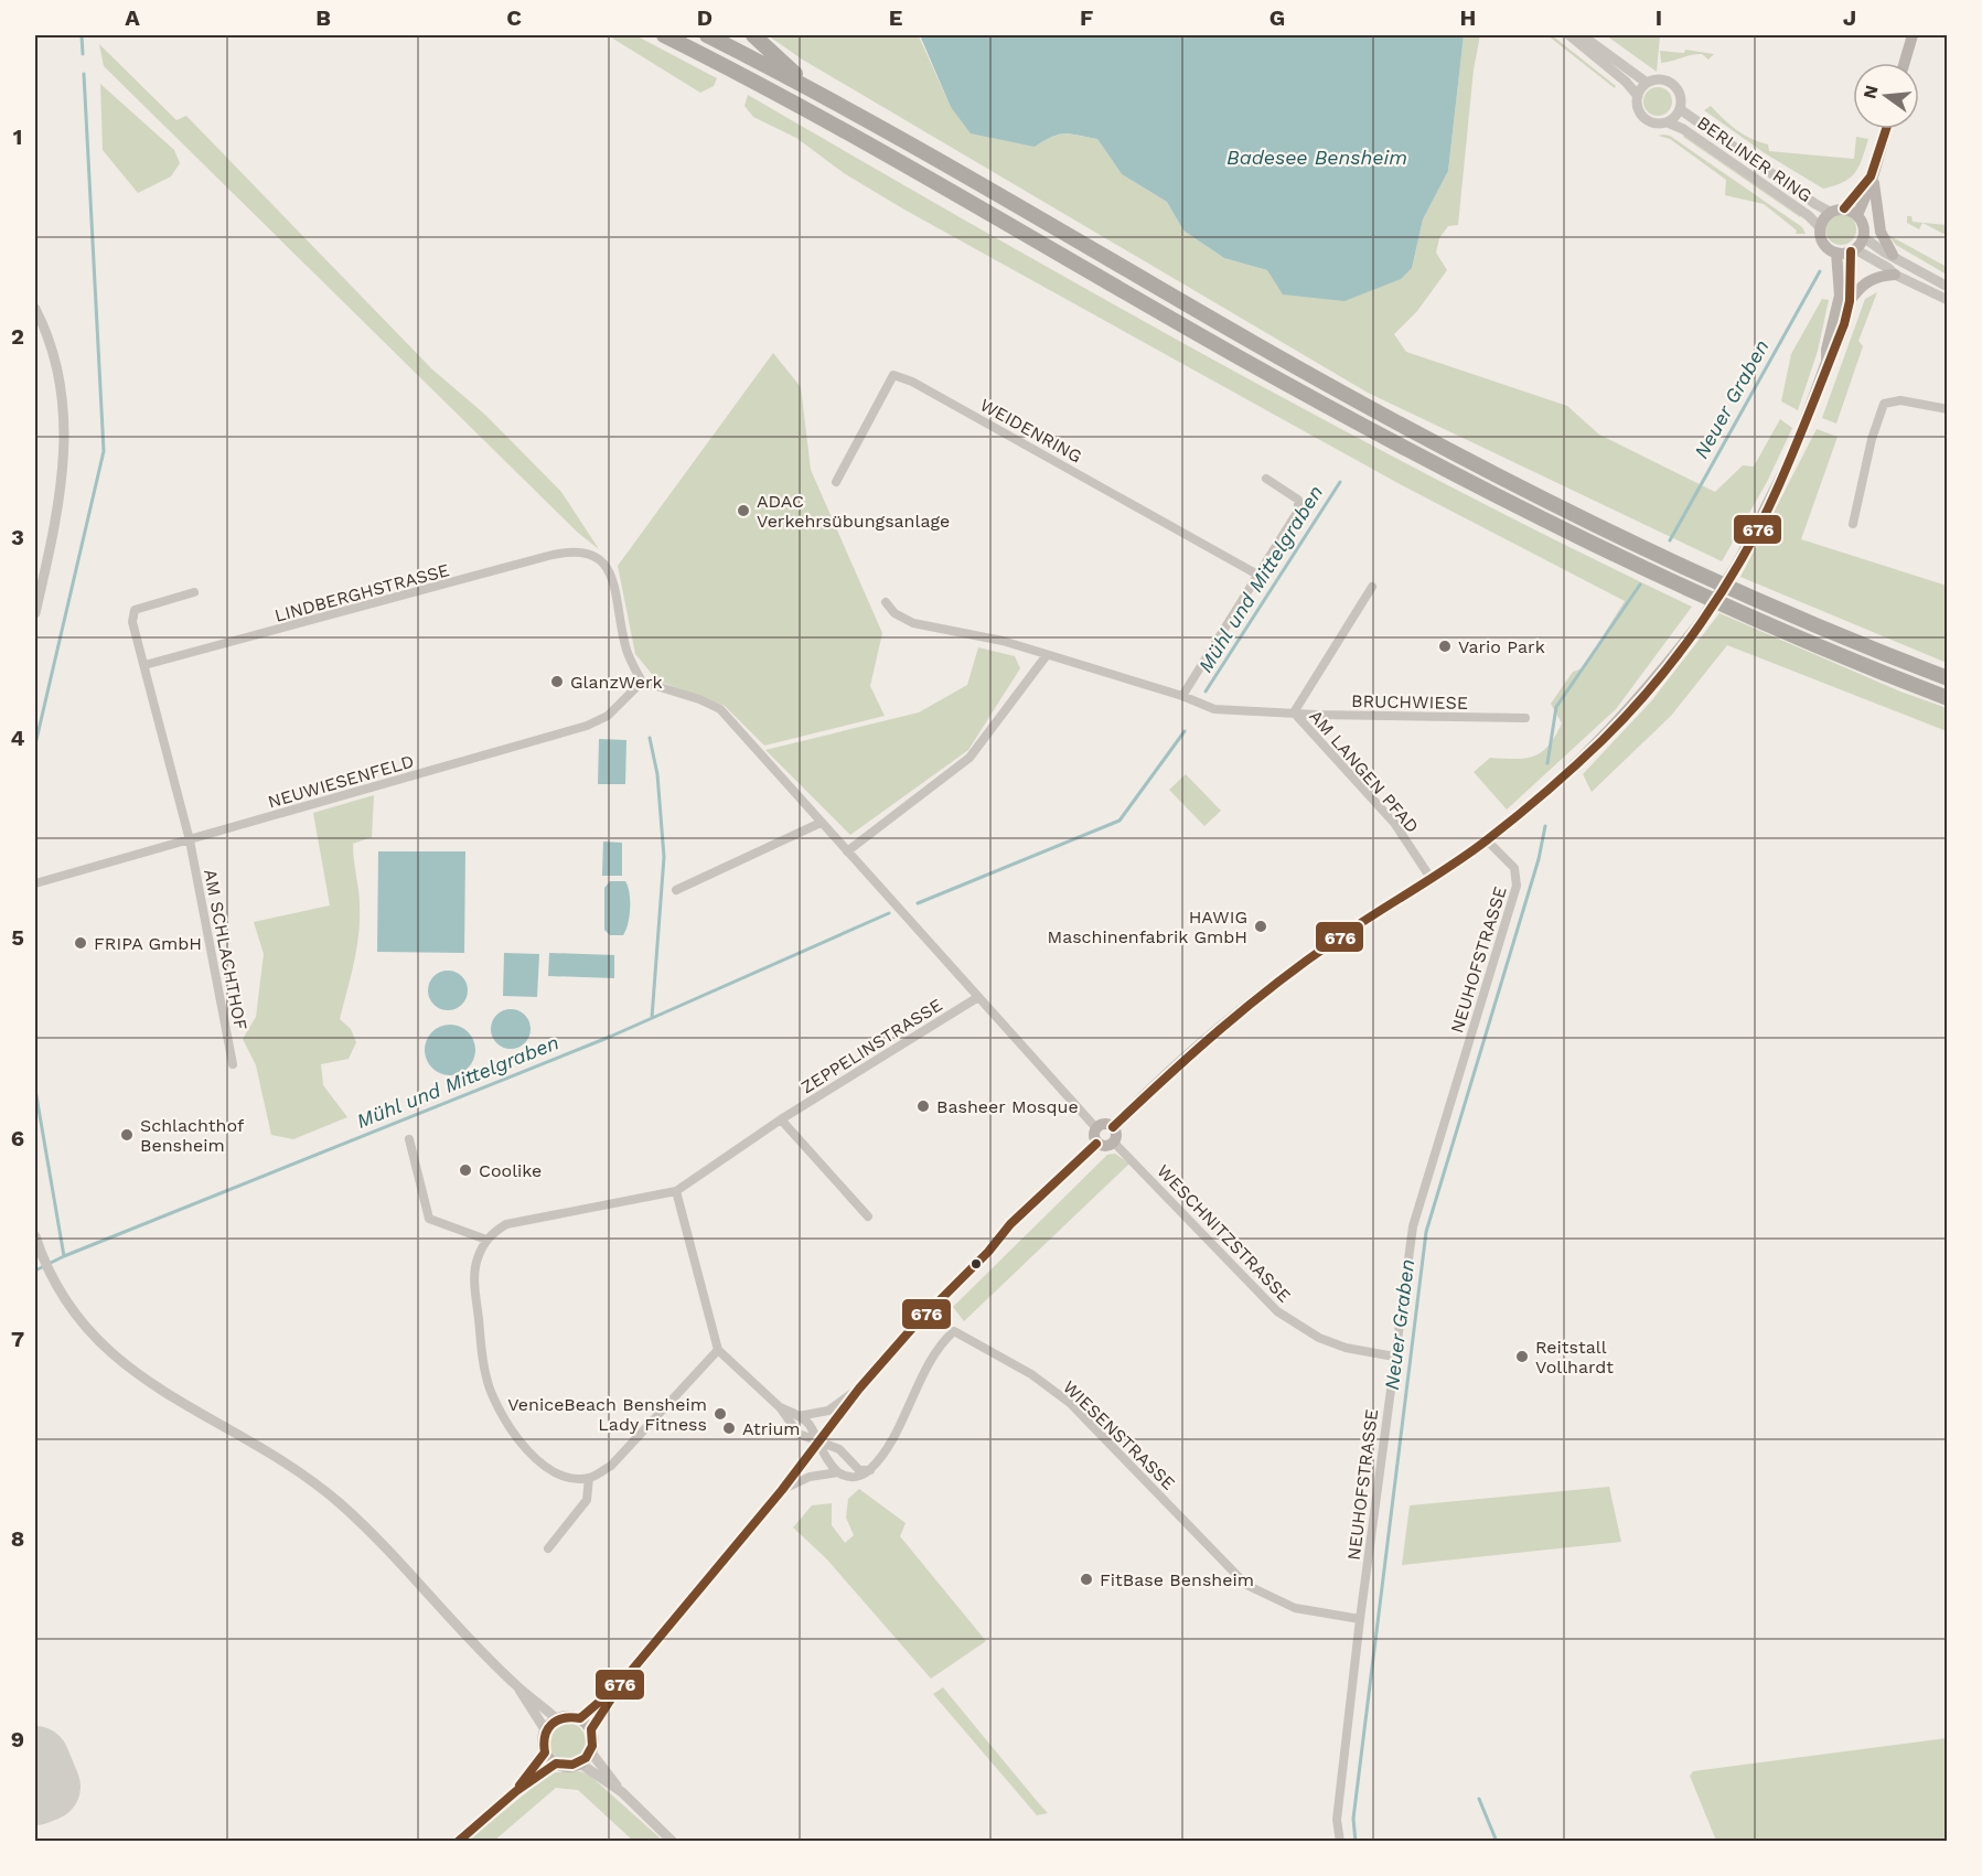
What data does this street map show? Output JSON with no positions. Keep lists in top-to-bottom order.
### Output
{
  "streets": {
    "main road": ["BERLINER RING"],
    "street": [
      "WEIDENRING",
      "LINDBERGHSTRASSE",
      "BRUCHWIESE",
      "AM LANGEN PFAD",
      "NEUWIESENFELD",
      "AM SCHLACHTHOF",
      "NEUHOFSTRASSE",
      "ZEPPELINSTRASSE",
      "WESCHNITZSTRASSE",
      "WIESENSTRASSE"
    ]
  },
  "crossings": [
    ["LINDBERGHSTRASSE", "NEUWIESENFELD"],
    ["BRUCHWIESE", "AM LANGEN PFAD"],
    ["NEUWIESENFELD", "AM SCHLACHTHOF"],
    ["NEUHOFSTRASSE", "WESCHNITZSTRASSE"],
    ["NEUHOFSTRASSE", "WIESENSTRASSE"]
  ],
  "water": ["Badesee Bensheim", "Neuer Graben", "Mühl und Mittelgraben"],
  "places": [
    "ADAC Verkehrsübungsanlage",
    "Vario Park",
    "GlanzWerk",
    "HAWIG Maschinenfabrik GmbH",
    "FRIPA GmbH",
    "Basheer Mosque",
    "Schlachthof Bensheim",
    "Coolike",
    "Reitstall Vollhardt",
    "VeniceBeach Bensheim Lady Fitness",
    "Atrium",
    "FitBase Bensheim"
  ],
  "lines": ["transit line 676"],
  "north": "left",
  "grid": {
    "columns": [
      "A",
      "B",
      "C",
      "D",
      "E",
      "F",
      "G",
      "H",
      "I",
      "J"
    ],
    "rows": [
      "1",
      "2",
      "3",
      "4",
      "5",
      "6",
      "7",
      "8",
      "9"
    ]
  }
}
